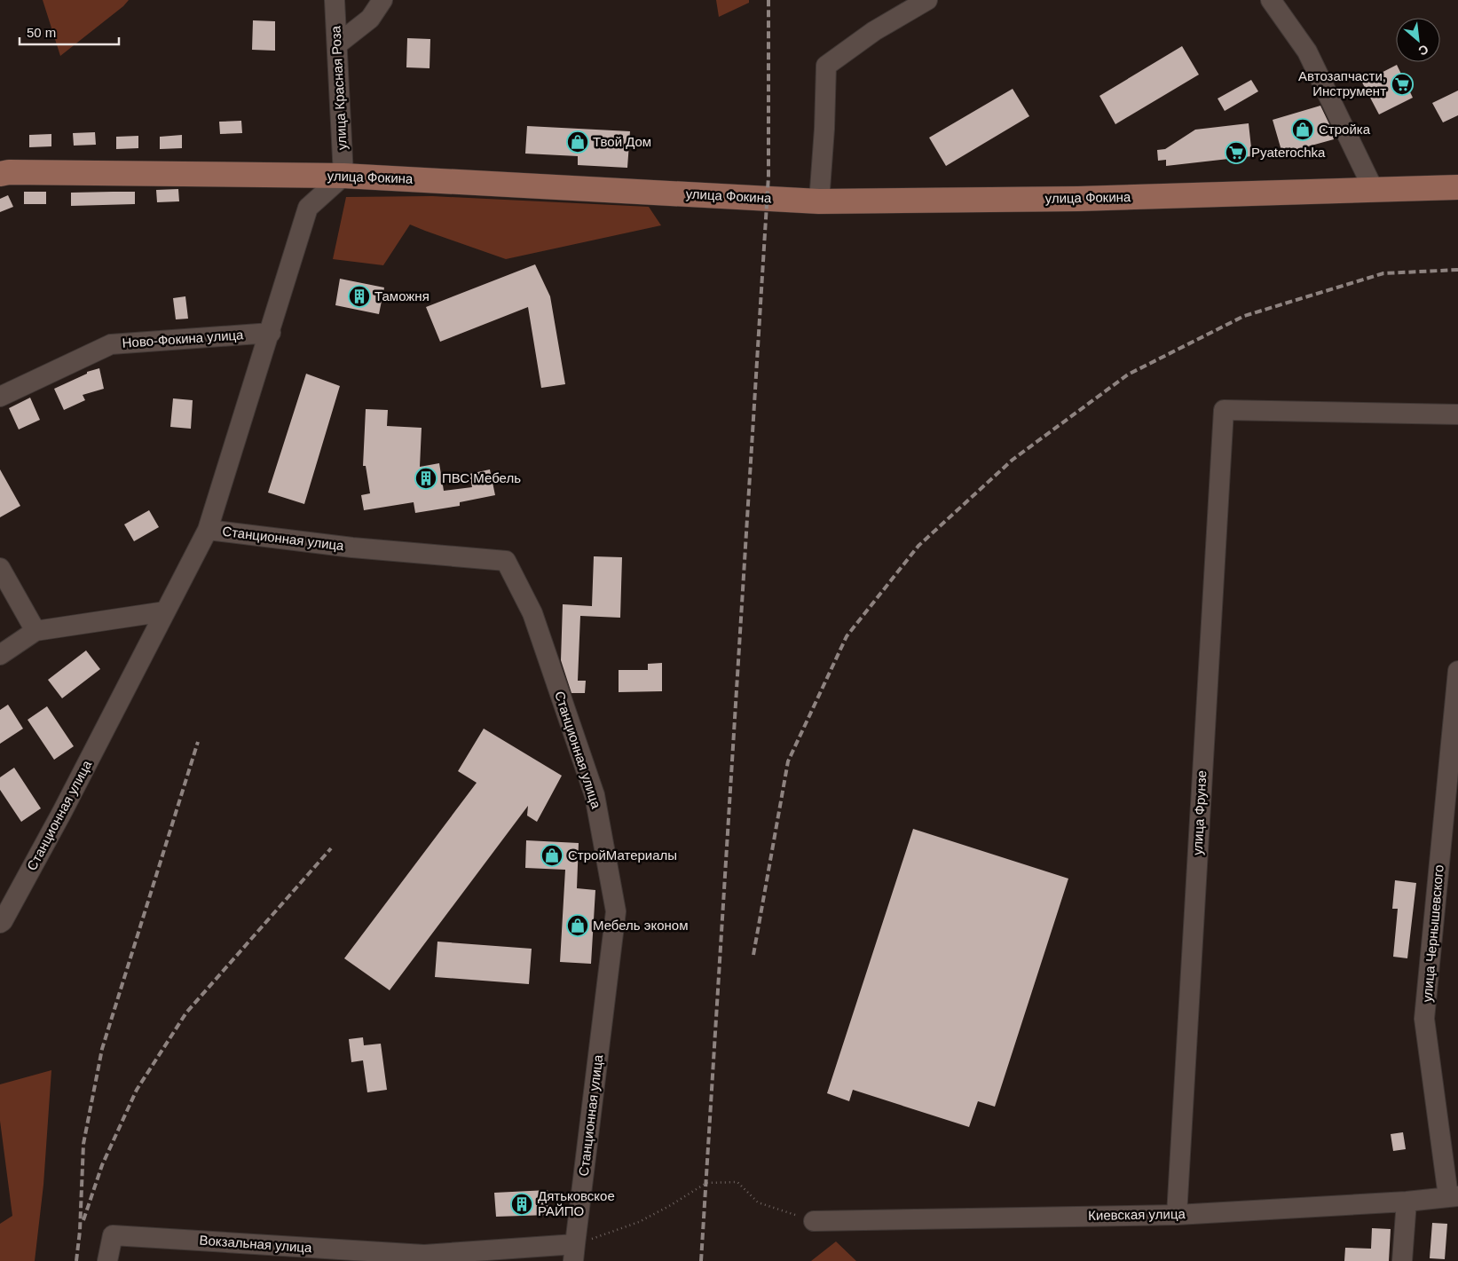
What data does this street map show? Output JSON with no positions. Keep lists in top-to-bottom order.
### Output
{
  "streets": {
    "main road": ["улица Фокина"],
    "street": [
      "улица Красная Роза",
      "Ново-Фокина улица",
      "Станционная улица",
      "улица Фрунзе",
      "улица Чернышевского",
      "Киевская улица",
      "Вокзальная улица"
    ]
  },
  "crossings": [
    ["улица Красная Роза", "улица Фокина"],
    ["улица Красная Роза", "Станционная улица"],
    ["улица Фокина", "Станционная улица"],
    ["Ново-Фокина улица", "Станционная улица"],
    ["Станционная улица", "Вокзальная улица"],
    ["улица Фрунзе", "Киевская улица"],
    ["улица Чернышевского", "Киевская улица"]
  ],
  "places": {
    "supermarket": ["Автозапчасти, Инструмент", "Pyaterochka"],
    "shop": [
      "Стройка",
      "Твой Дом",
      "СтройМатериалы",
      "Мебель эконом"
    ],
    "building": ["Таможня", "ПВС Мебель", "Дятьковское РАЙПО"]
  },
  "scale_bar": "50 m",
  "north": "bottom right"
}
